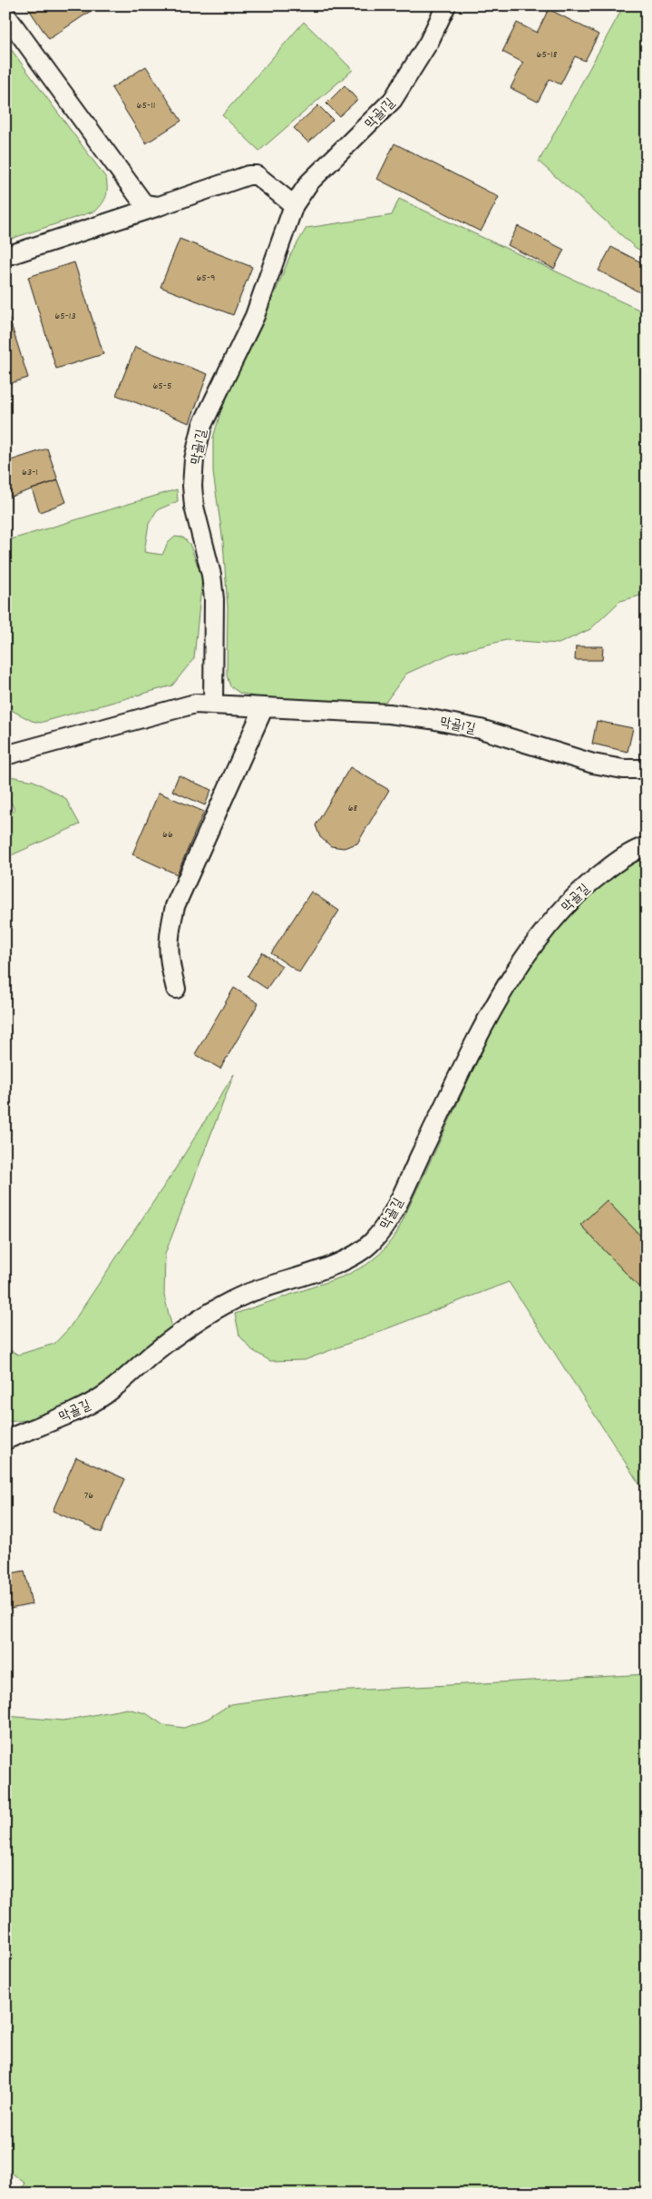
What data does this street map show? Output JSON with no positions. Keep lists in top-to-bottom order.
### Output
{
  "streets": {
    "lane": ["막골1길", "막골길"]
  },
  "house_numbers": [
    "65-18",
    "65-11",
    "65-9",
    "65-13",
    "65-5",
    "63-1",
    "68",
    "66",
    "76"
  ]
}
